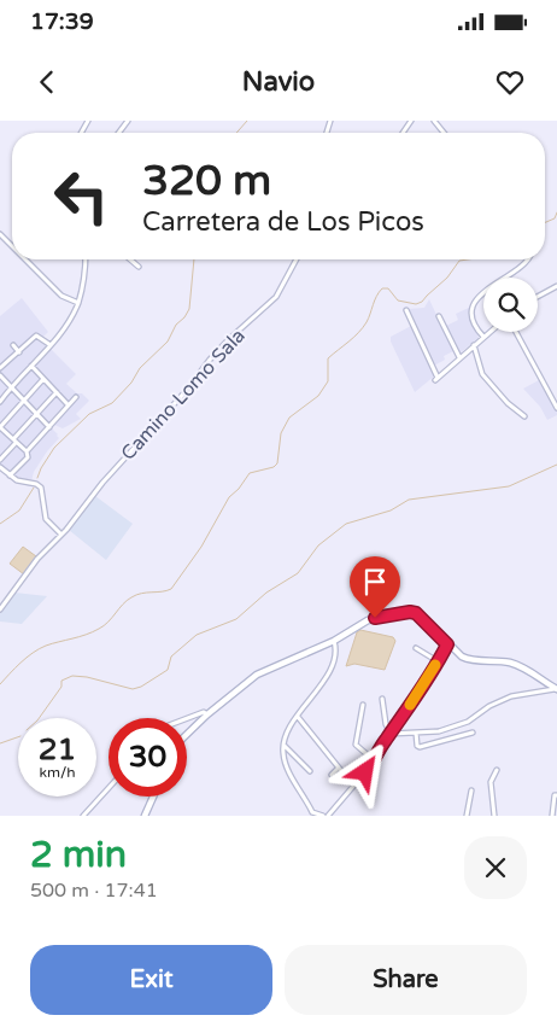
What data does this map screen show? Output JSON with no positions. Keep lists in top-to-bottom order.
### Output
{
  "streets": {
    "street": ["Camino Lomo Sala"]
  },
  "page": {
    "status": "17:39",
    "header": "Navio",
    "turn": ["320 m", "Carretera de Los Picos"],
    "speed": "21 km/h",
    "limit": "30",
    "heading": ["2 min", "500 m · 17:41"],
    "buttons": ["Exit", "Share"]
  }
}
